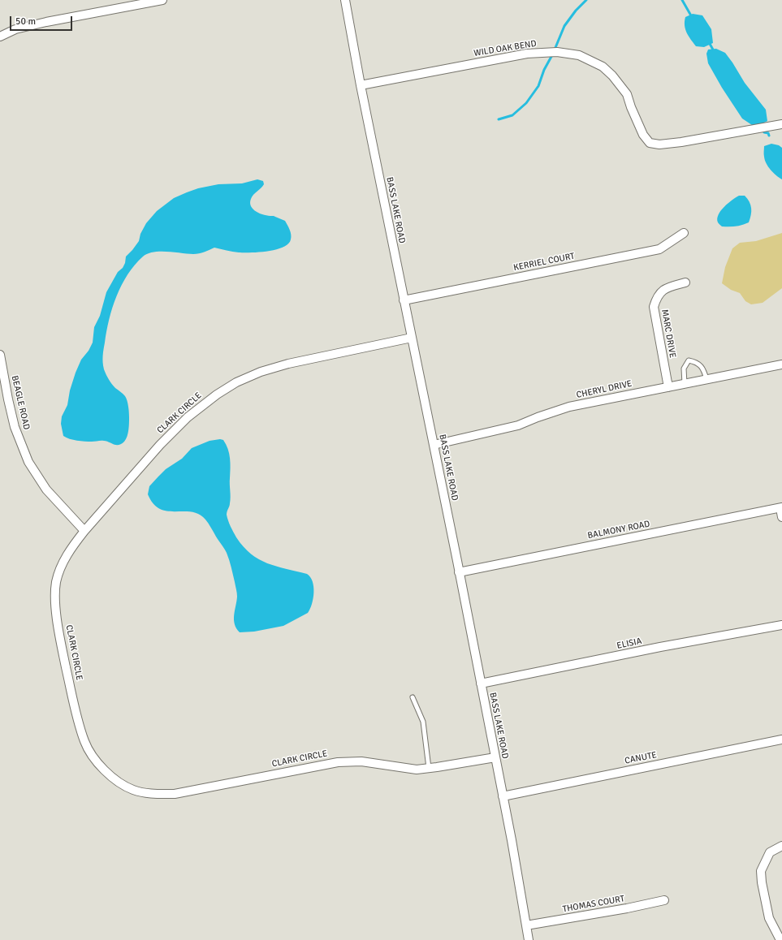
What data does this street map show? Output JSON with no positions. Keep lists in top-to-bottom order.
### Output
{
  "streets": {
    "street": [
      "WILD OAK BEND",
      "BASS LAKE ROAD",
      "KERRIEL COURT",
      "MARC DRIVE",
      "CHERYL DRIVE",
      "BEAGLE ROAD",
      "CLARK CIRCLE",
      "BALMONY ROAD",
      "ELISIA",
      "CANUTE",
      "THOMAS COURT"
    ]
  },
  "crossings": [
    ["WILD OAK BEND", "BASS LAKE ROAD"],
    ["BASS LAKE ROAD", "KERRIEL COURT"],
    ["BASS LAKE ROAD", "CHERYL DRIVE"],
    ["BASS LAKE ROAD", "CLARK CIRCLE"],
    ["BASS LAKE ROAD", "BALMONY ROAD"],
    ["BASS LAKE ROAD", "ELISIA"],
    ["BASS LAKE ROAD", "CANUTE"],
    ["BASS LAKE ROAD", "THOMAS COURT"],
    ["MARC DRIVE", "CHERYL DRIVE"],
    ["BEAGLE ROAD", "CLARK CIRCLE"]
  ],
  "scale_bar": "50 m"
}
